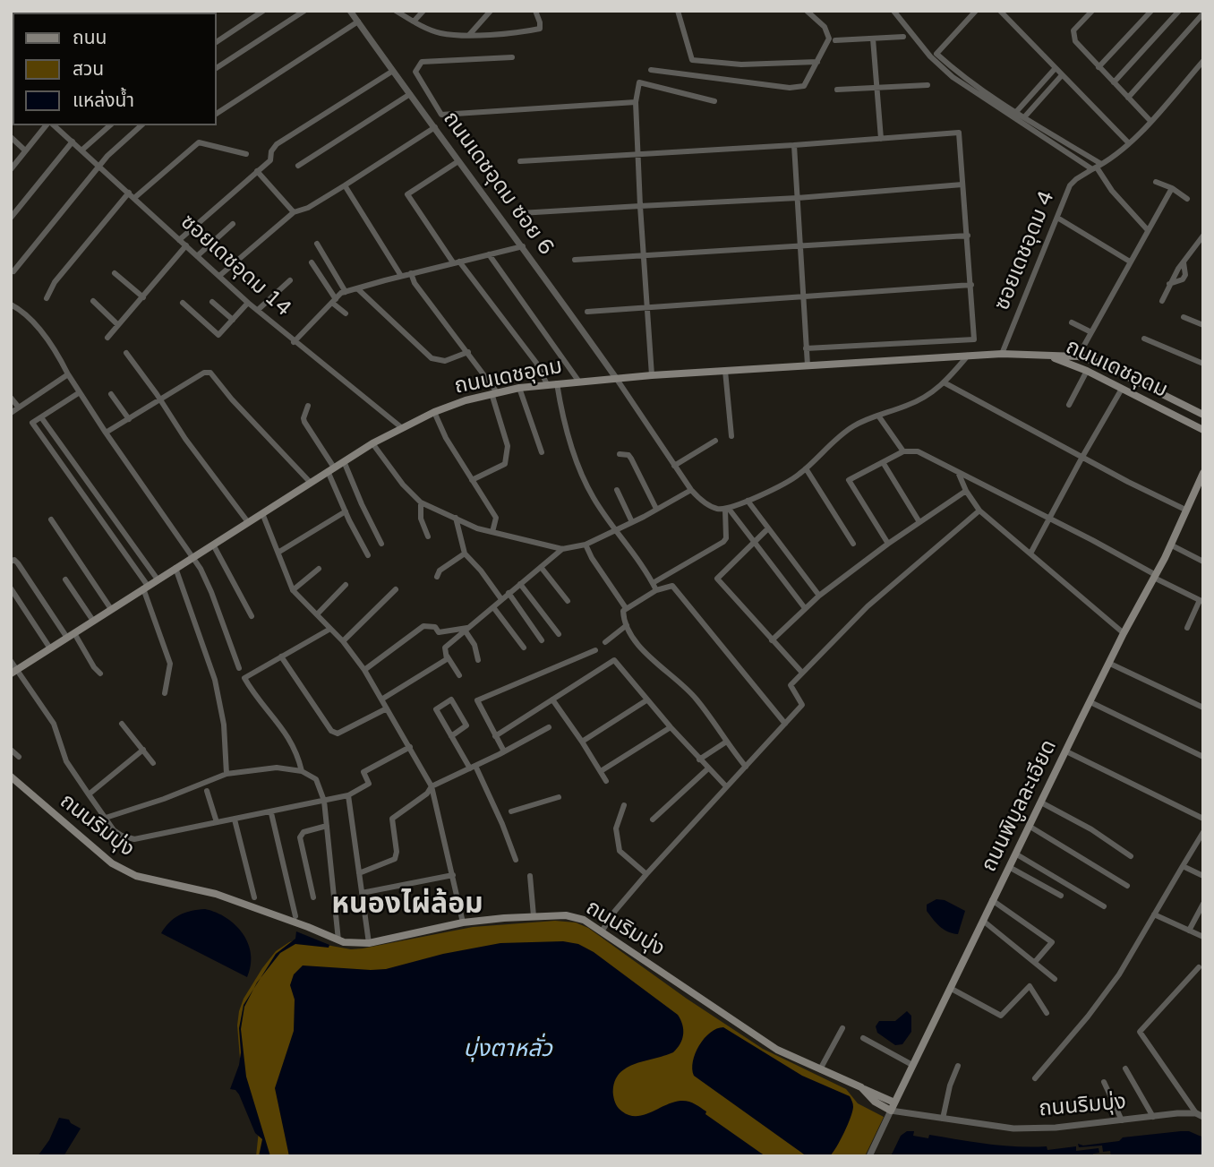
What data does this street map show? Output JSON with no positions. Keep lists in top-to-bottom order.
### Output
{
  "streets": {
    "main road": ["ถนนเดชอุดม", "ถนนพิบูลละเอียด", "ถนนริมบุ่ง"],
    "street": ["ถนนเดชอุดม ซอย 6", "ซอยเดชอุดม 4", "ซอยเดชอุดม 14"]
  },
  "crossings": [
    ["ถนนเดชอุดม ซอย 6", "ถนนเดชอุดม"],
    ["ซอยเดชอุดม 4", "ถนนเดชอุดม"],
    ["ซอยเดชอุดม 14", "ถนนเดชอุดม"],
    ["ถนนพิบูลละเอียด", "ถนนริมบุ่ง"]
  ],
  "districts": ["หนองไผ่ล้อม"],
  "water": ["บุ่งตาหลั่ว"],
  "legend": ["ถนน", "สวน", "แหล่งน้ำ"]
}
